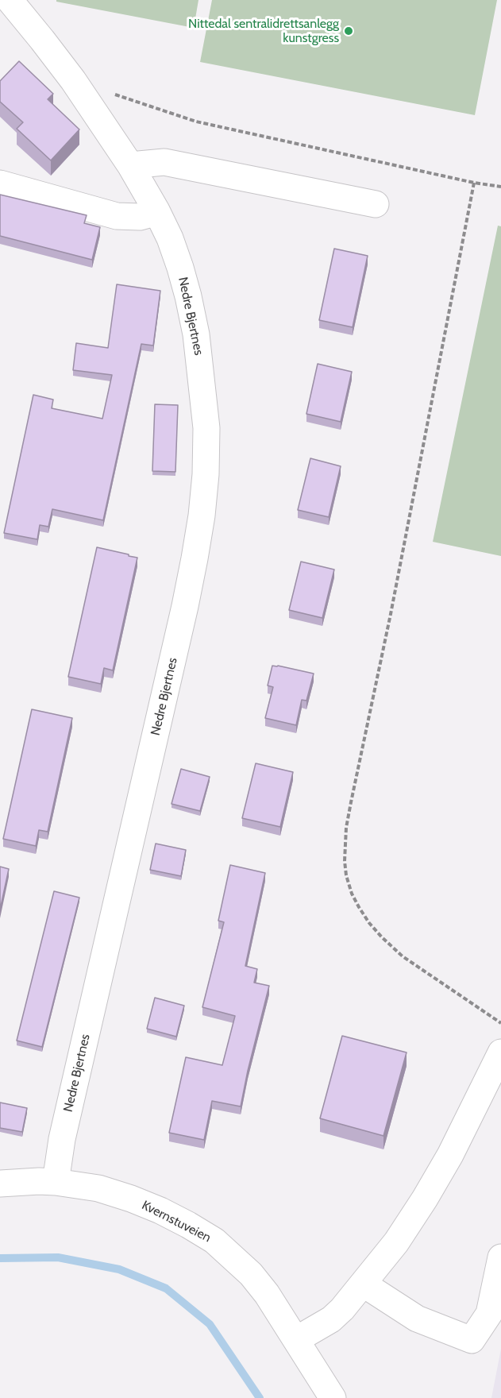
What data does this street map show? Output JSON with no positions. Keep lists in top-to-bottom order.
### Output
{
  "streets": {
    "street": ["Nedre Bjertnes", "Kvernstuveien"]
  },
  "crossings": [
    ["Nedre Bjertnes", "Kvernstuveien"]
  ],
  "places": ["Nittedal sentralidrettsanlegg kunstgress"]
}
